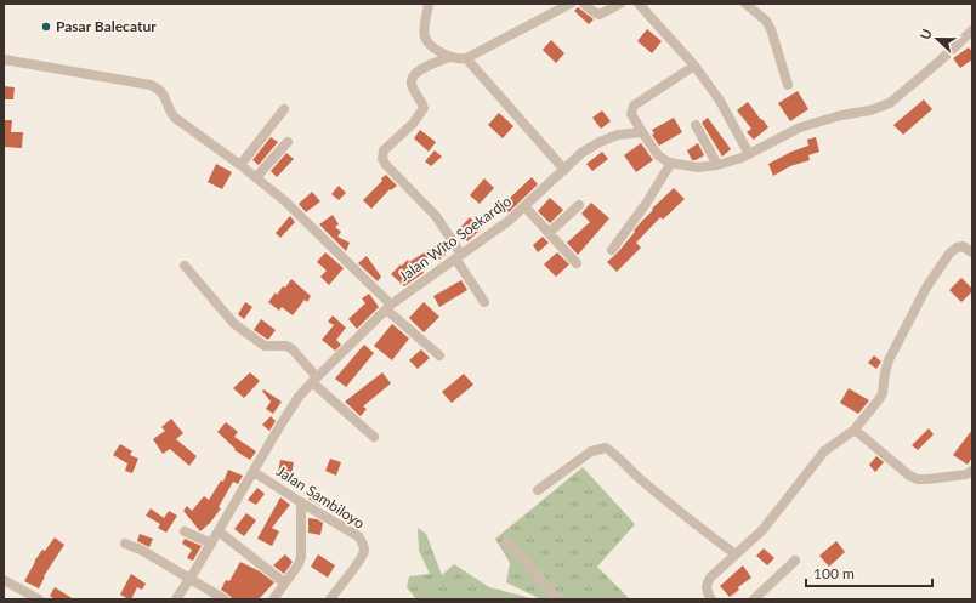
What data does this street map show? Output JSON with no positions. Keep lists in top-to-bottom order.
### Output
{
  "streets": {
    "street": ["Jalan Wito Soekardjo", "Jalan Sambiloyo"]
  },
  "crossings": [
    ["Jalan Wito Soekardjo", "Jalan Sambiloyo"]
  ],
  "places": ["Pasar Balecatur"],
  "scale_bar": "100 m",
  "north": "left"
}
